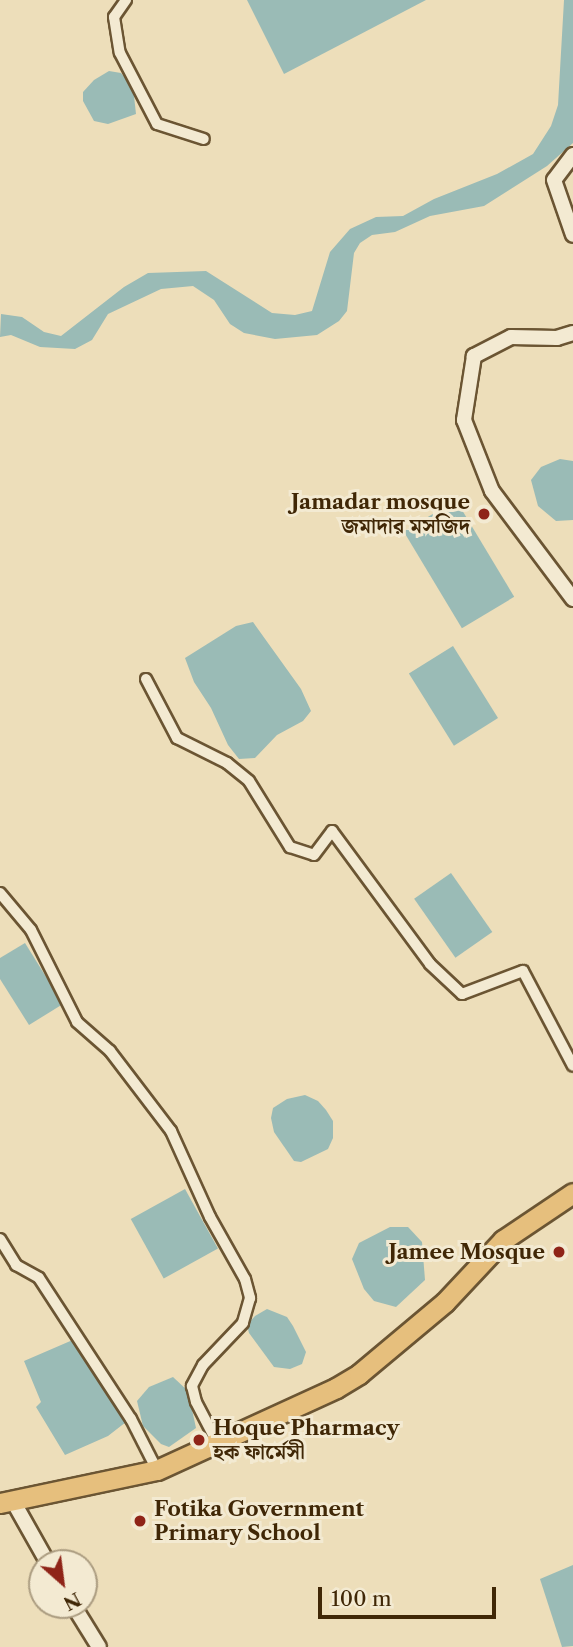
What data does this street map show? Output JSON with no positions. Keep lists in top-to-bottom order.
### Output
{
  "places": [
    "Jamadar mosque জমাদার মসজিদ",
    "Jamee Mosque",
    "Hoque Pharmacy হক ফার্মেসী",
    "Fotika Government Primary School"
  ],
  "scale_bar": "100 m",
  "north": "bottom right"
}
